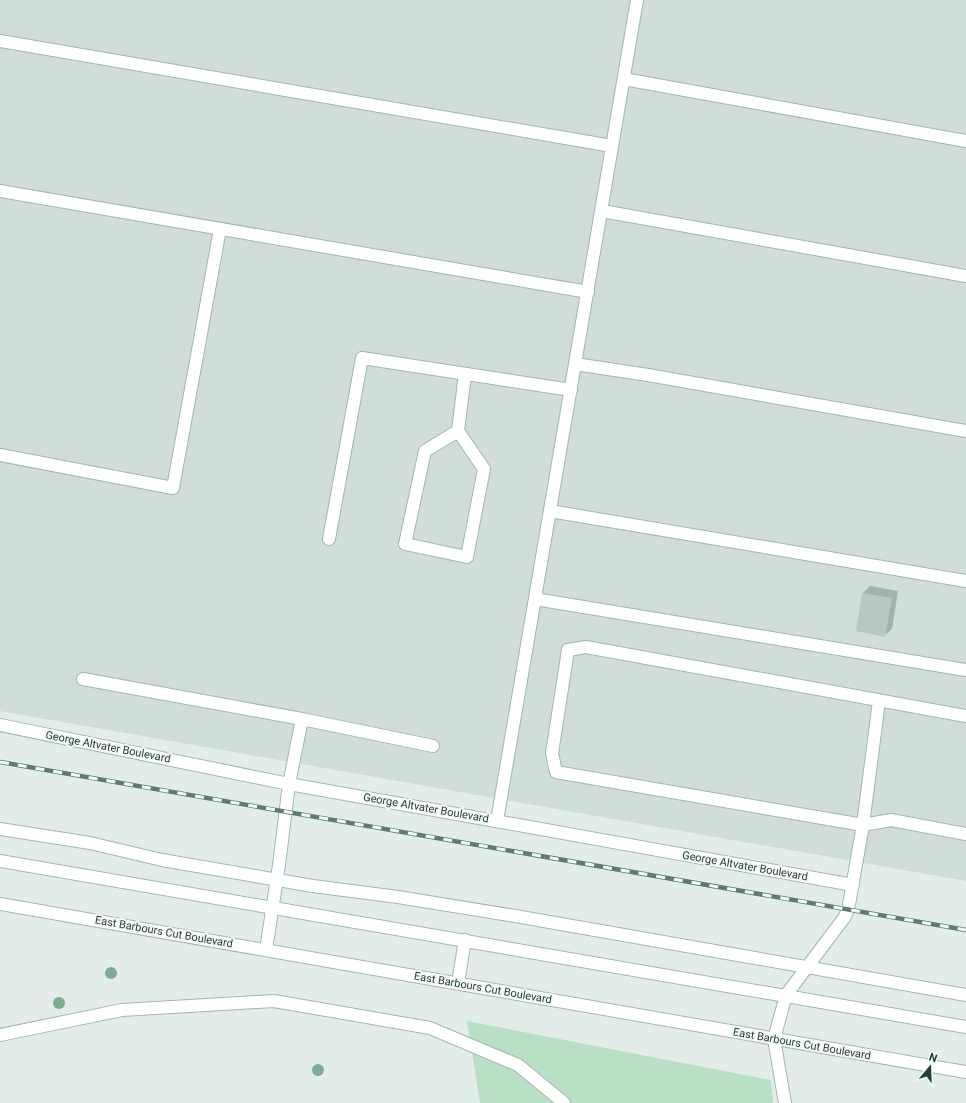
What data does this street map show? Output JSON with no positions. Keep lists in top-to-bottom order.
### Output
{
  "streets": {
    "street": ["George Altvater Boulevard", "East Barbours Cut Boulevard"]
  },
  "north": "top"
}
